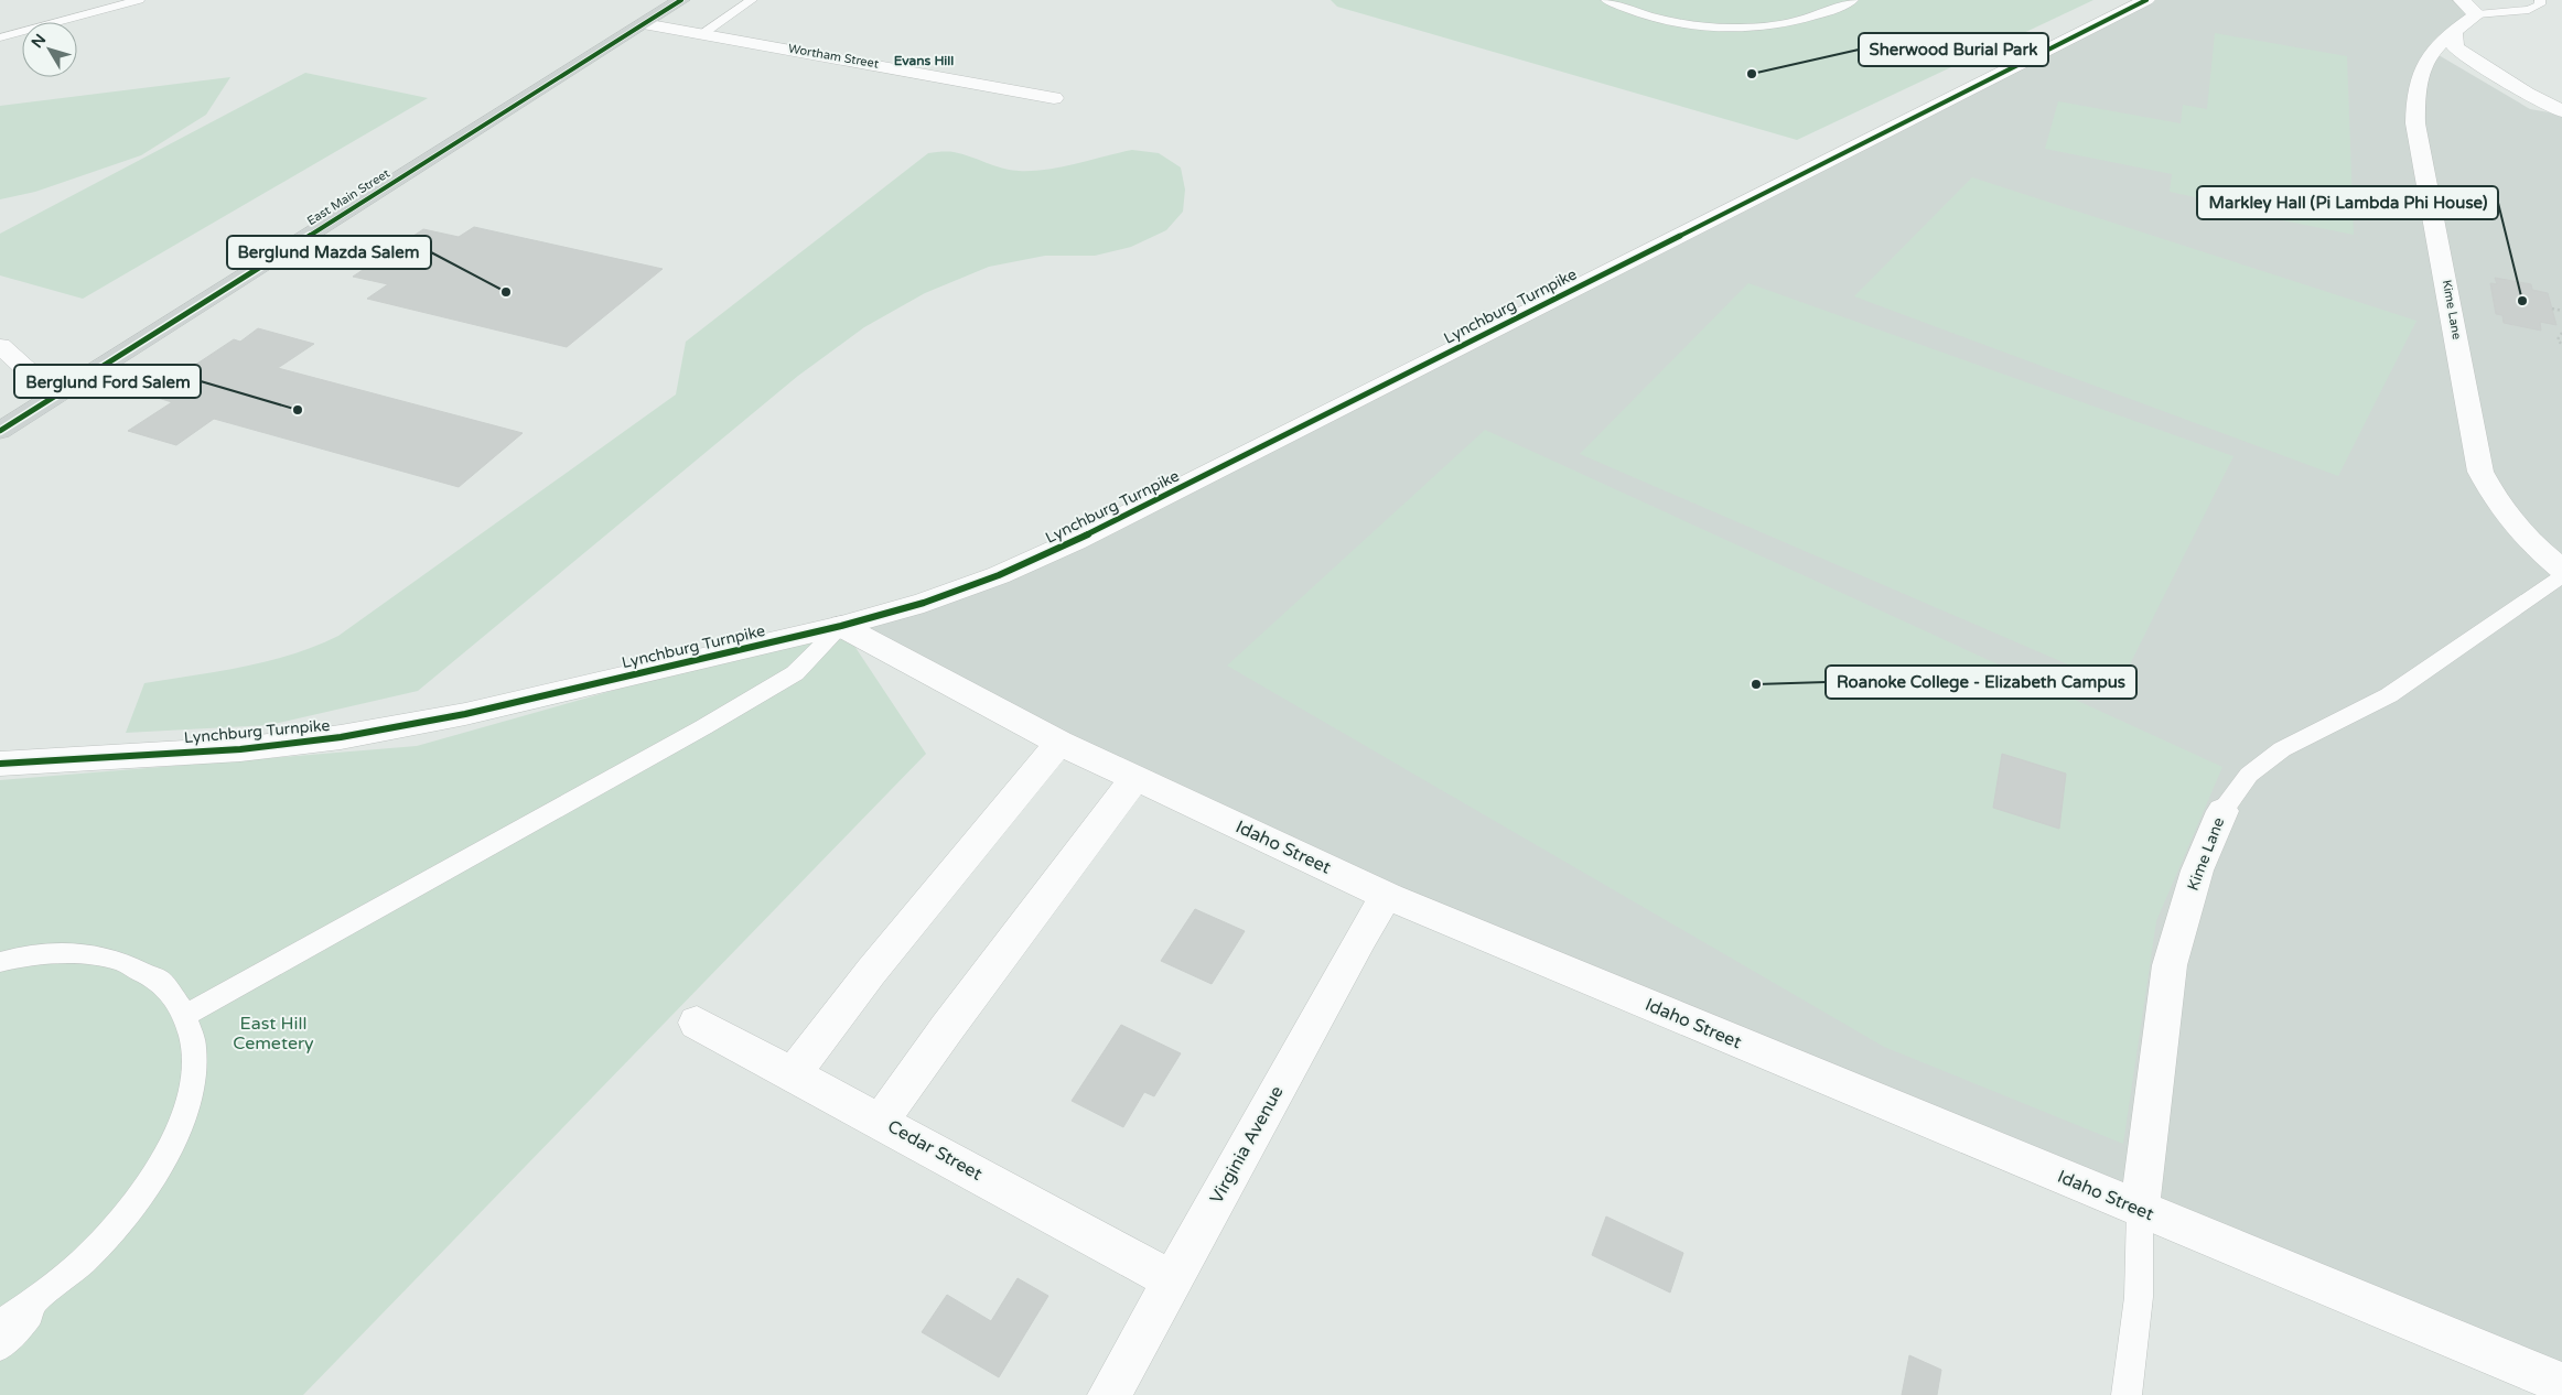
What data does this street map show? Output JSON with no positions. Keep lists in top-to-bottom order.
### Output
{
  "streets": {
    "main road": ["East Main Street"],
    "street": [
      "Wortham Street",
      "Lynchburg Turnpike",
      "Kime Lane",
      "Idaho Street",
      "Virginia Avenue",
      "Cedar Street"
    ]
  },
  "crossings": [
    ["Wortham Street", "East Main Street"],
    ["Lynchburg Turnpike", "Idaho Street"],
    ["Kime Lane", "Idaho Street"],
    ["Idaho Street", "Virginia Avenue"],
    ["Virginia Avenue", "Cedar Street"]
  ],
  "districts": ["Evans Hill"],
  "parks": ["East Hill Cemetery"],
  "places": [
    "Sherwood Burial Park",
    "Berglund Mazda Salem",
    "Markley Hall (Pi Lambda Phi House)",
    "Berglund Ford Salem",
    "Roanoke College - Elizabeth Campus"
  ],
  "north": "top left"
}
